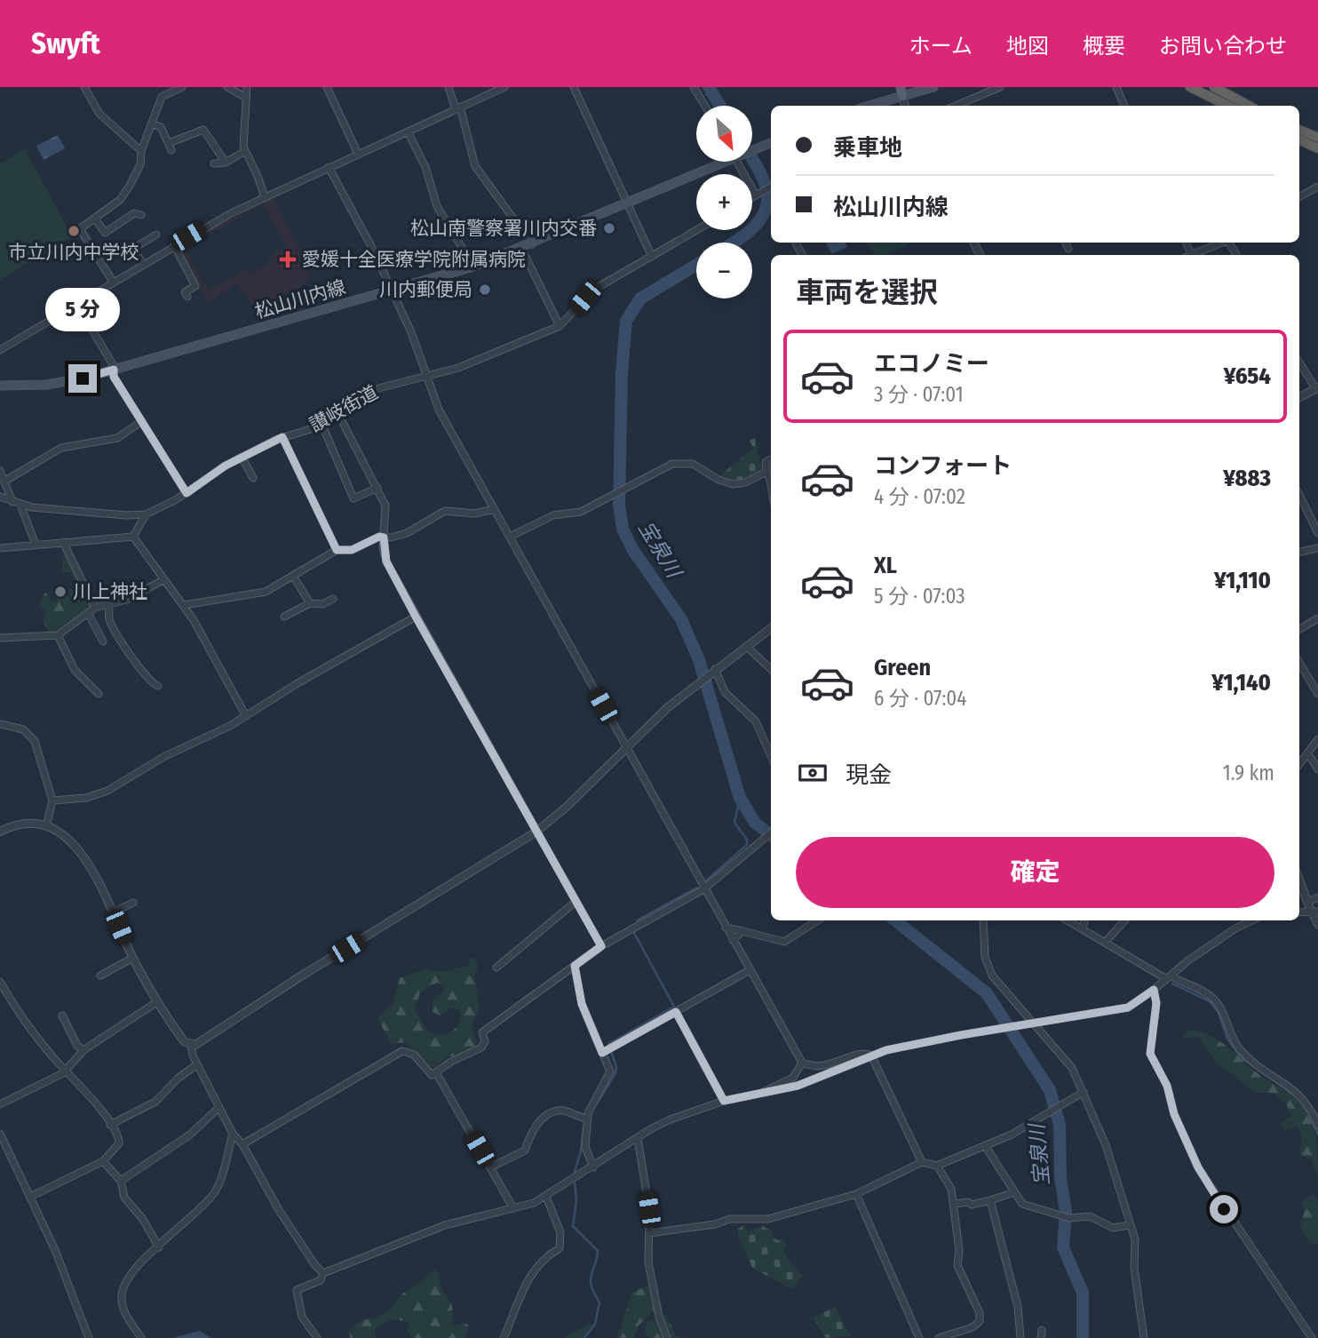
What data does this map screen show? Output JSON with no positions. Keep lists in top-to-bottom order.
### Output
{
  "streets": {
    "main road": ["松山川内線"],
    "street": ["讃岐街道"]
  },
  "water": ["宝泉川"],
  "places": {
    "other": [
      "松山南警察署川内交番",
      "市立川内中学校",
      "川内郵便局",
      "川上神社"
    ],
    "health": ["愛媛十全医療学院附属病院"]
  },
  "north": "bottom right",
  "page": {
    "header": "Swyft",
    "nav": [
      "ホーム",
      "地図",
      "概要",
      "お問い合わせ"
    ],
    "map_buttons": ["+", "−"],
    "banner": ["乗車地", "松山川内線"],
    "heading": "車両を選択",
    "bubble": "5 分",
    "list": [
      {
        "name": "エコノミー",
        "note": "3 分 · 07:01",
        "value": "¥654"
      },
      {
        "name": "コンフォート",
        "note": "4 分 · 07:02",
        "value": "¥883"
      },
      {
        "name": "XL",
        "note": "5 分 · 07:03",
        "value": "¥1,110"
      },
      {
        "name": "Green",
        "note": "6 分 · 07:04",
        "value": "¥1,140"
      }
    ],
    "pay": ["現金", "1.9 km"],
    "buttons": "確定"
  }
}
